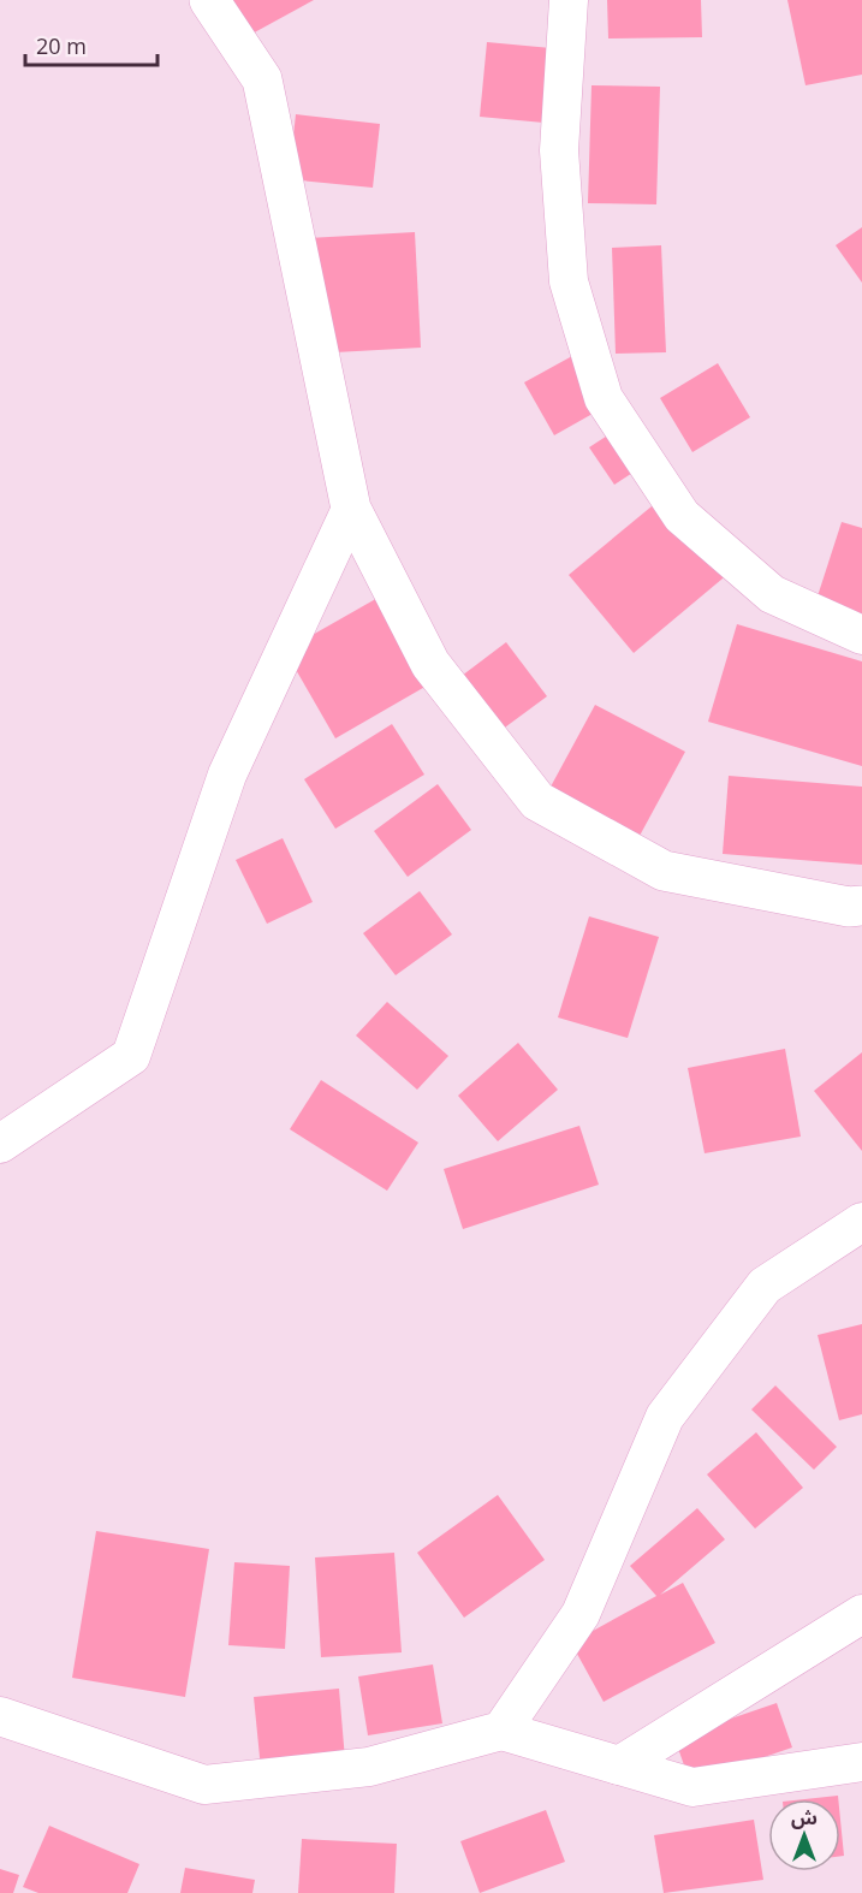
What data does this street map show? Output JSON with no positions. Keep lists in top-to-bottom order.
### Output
{
  "scale_bar": "20 m",
  "north": "top"
}
